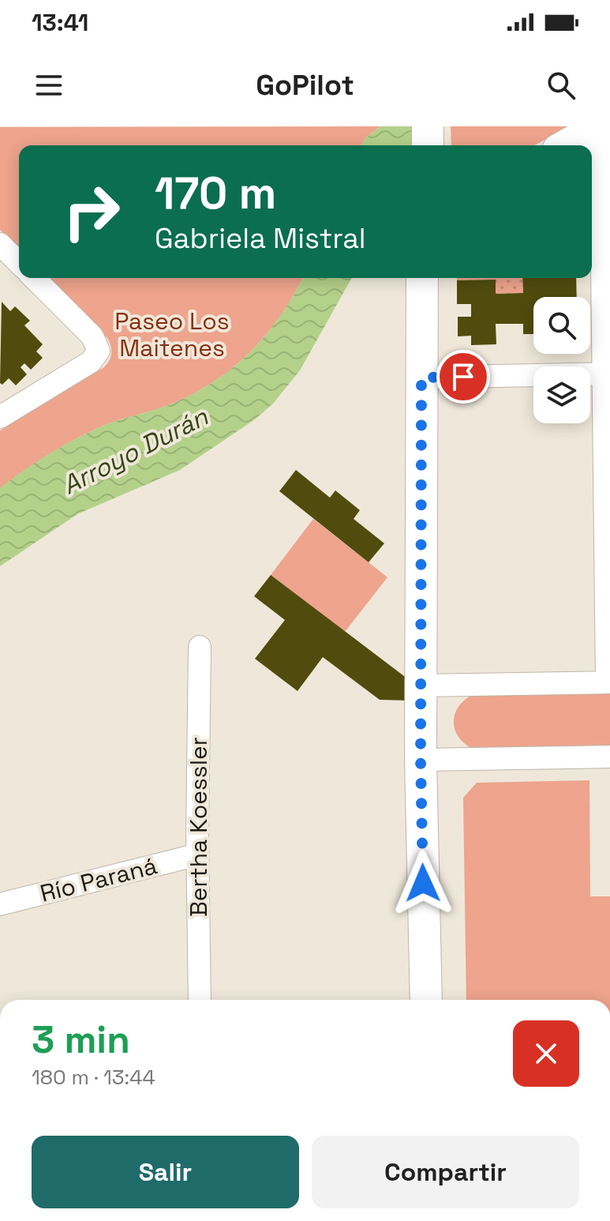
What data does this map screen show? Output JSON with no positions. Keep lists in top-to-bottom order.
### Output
{
  "streets": {
    "street": ["Bertha Koessler", "Río Paraná"]
  },
  "crossings": [
    ["Bertha Koessler", "Río Paraná"]
  ],
  "water": ["Arroyo Durán"],
  "parks": ["Paseo Los Maitenes"],
  "page": {
    "status": "13:41",
    "header": "GoPilot",
    "turn": ["170 m", "Gabriela Mistral"],
    "heading": ["3 min", "180 m · 13:44"],
    "buttons": ["Salir", "Compartir"]
  }
}
